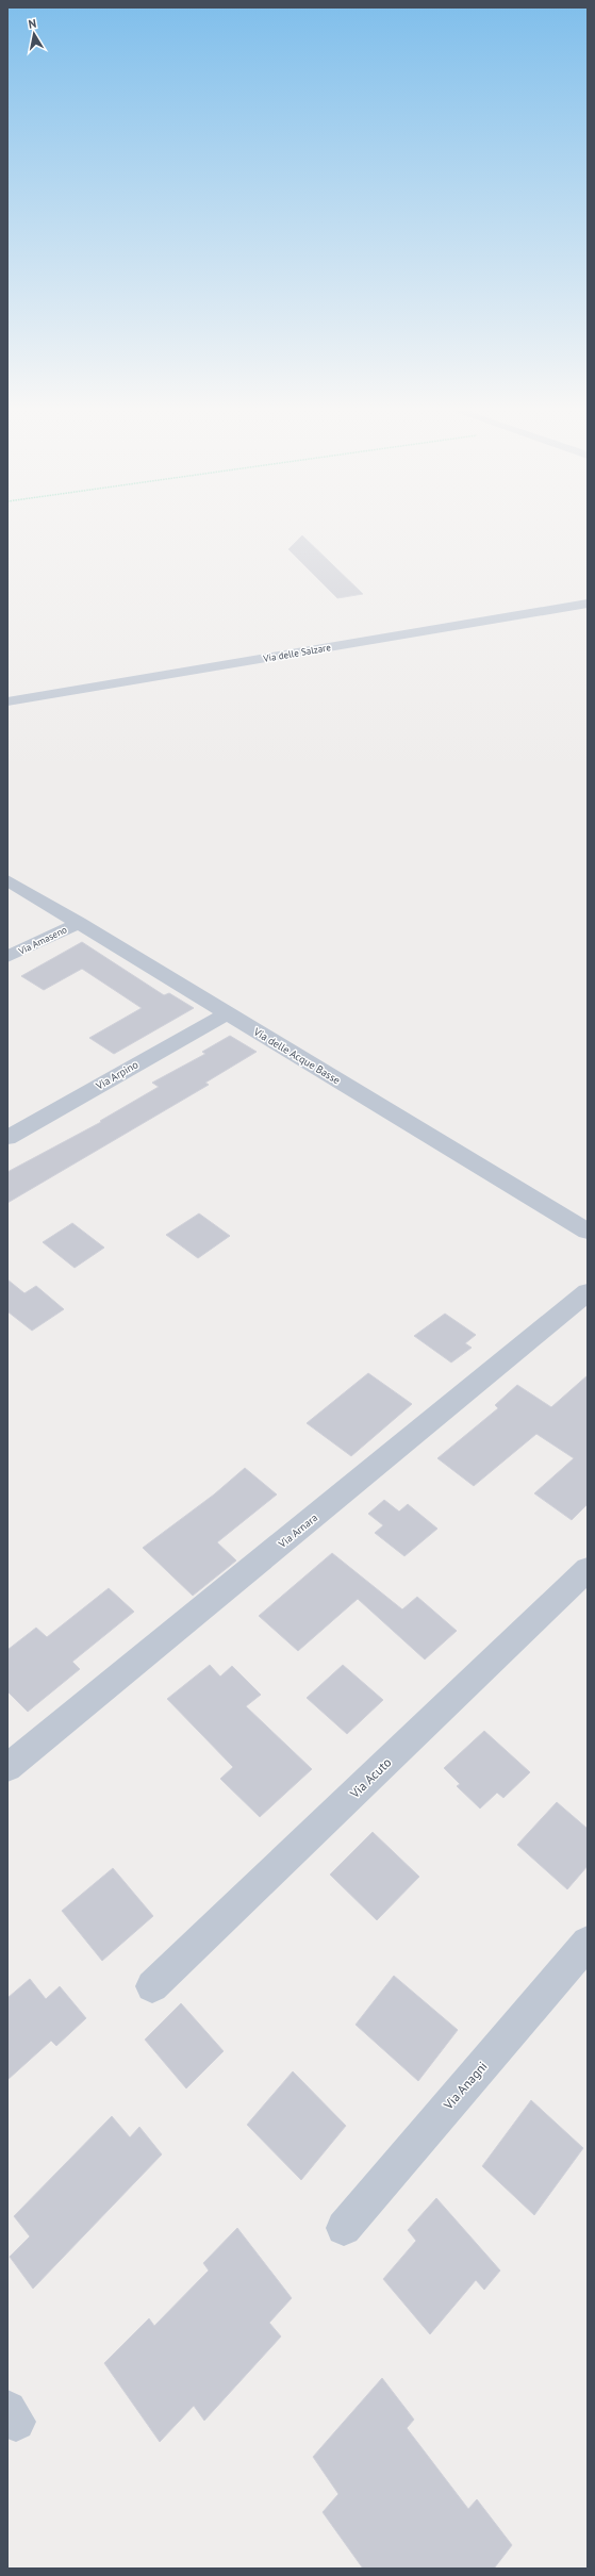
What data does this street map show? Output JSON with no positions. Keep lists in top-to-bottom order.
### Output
{
  "streets": {
    "street": [
      "Via delle Salzare",
      "Via Amaseno",
      "Via delle Acque Basse",
      "Via Arpino",
      "Via Arnara",
      "Via Acuto",
      "Via Anagni"
    ]
  },
  "crossings": [
    ["Via Amaseno", "Via delle Acque Basse"],
    ["Via delle Acque Basse", "Via Arpino"]
  ],
  "north": "top"
}
